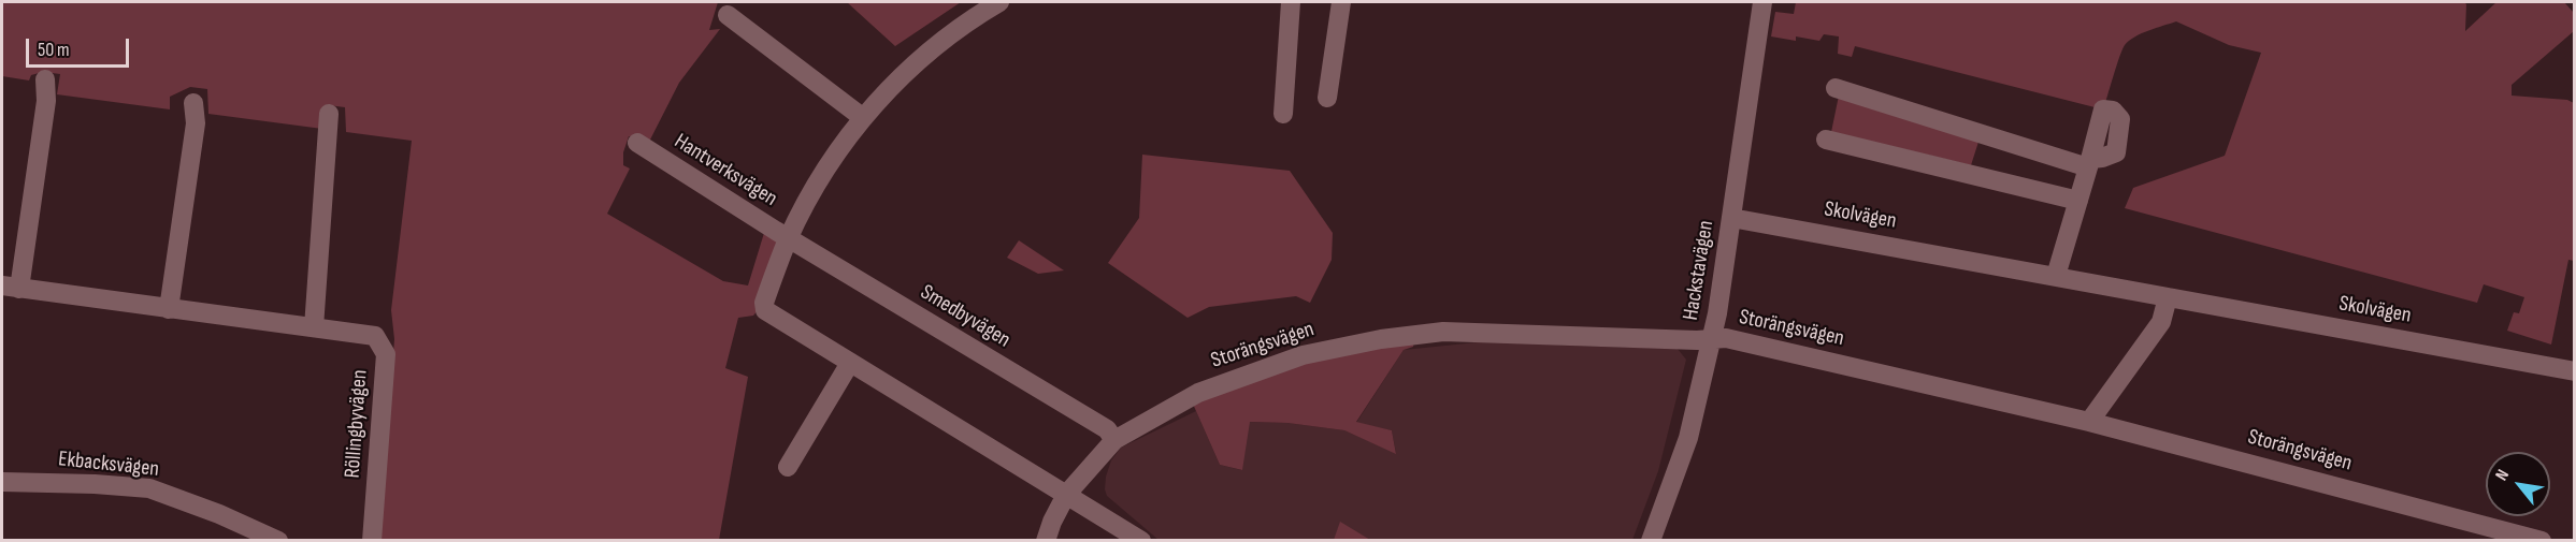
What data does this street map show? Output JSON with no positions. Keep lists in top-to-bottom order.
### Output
{
  "streets": {
    "street": [
      "Hantverksvägen",
      "Skolvägen",
      "Hackstavägen",
      "Smedbyvägen",
      "Storängsvägen",
      "Röllingbyvägen",
      "Ekbacksvägen"
    ]
  },
  "crossings": [
    ["Hantverksvägen", "Smedbyvägen"],
    ["Skolvägen", "Hackstavägen"],
    ["Hackstavägen", "Storängsvägen"],
    ["Smedbyvägen", "Storängsvägen"]
  ],
  "scale_bar": "50 m",
  "north": "top left"
}
